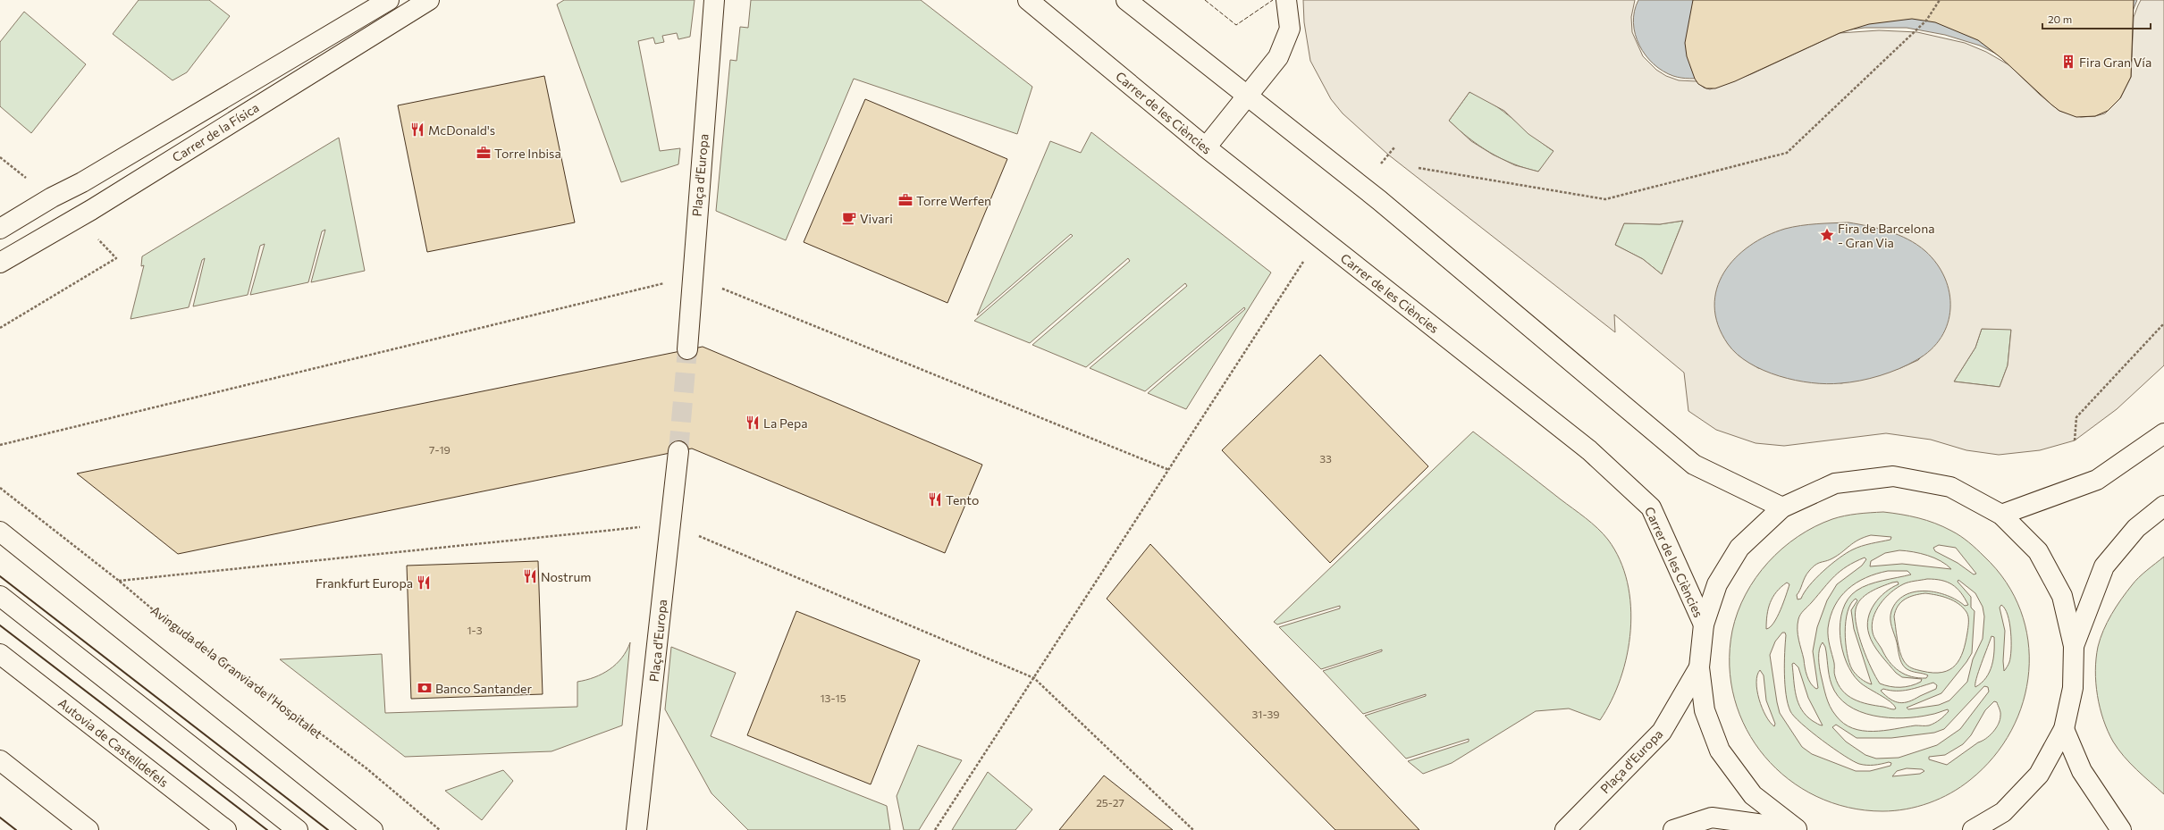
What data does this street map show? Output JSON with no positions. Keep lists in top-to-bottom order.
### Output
{
  "streets": {
    "main road": [
      "Carrer de les Ciències",
      "Carrer de la Física",
      "Plaça d'Europa",
      "Autovia de Castelldefels"
    ],
    "path": ["Avinguda de la Granvia de l'Hospitalet"]
  },
  "crossings": [
    ["Carrer de les Ciències", "Plaça d'Europa"]
  ],
  "places": {
    "building": ["Fira Gran Vía"],
    "restaurant": [
      "McDonald's",
      "La Pepa",
      "Tento",
      "Nostrum",
      "Frankfurt Europa"
    ],
    "office": ["Torre Inbisa", "Torre Werfen"],
    "cafe": ["Vivari"],
    "place": ["Fira de Barcelona - Gran Via"],
    "bank": ["Banco Santander"]
  },
  "house_numbers": [
    "7-19",
    "33",
    "1-3",
    "13-15",
    "31-39",
    "25-27"
  ],
  "scale_bar": "20 m"
}
